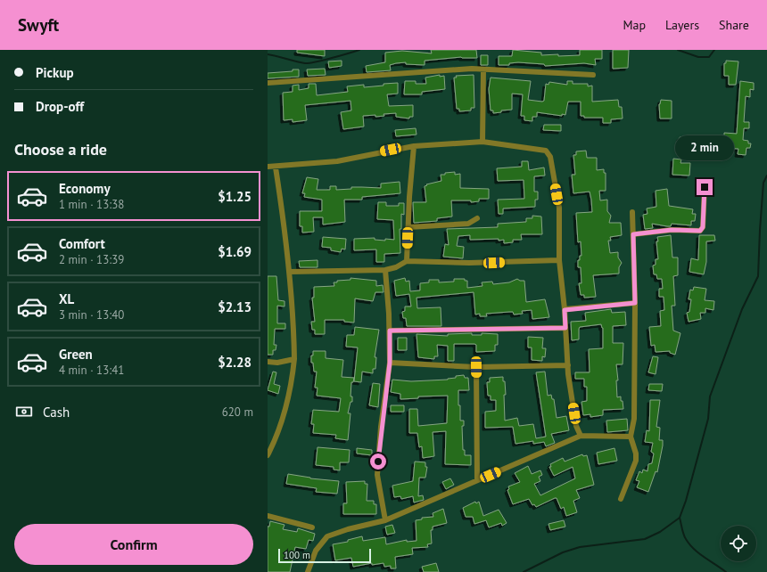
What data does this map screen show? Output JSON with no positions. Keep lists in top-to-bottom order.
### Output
{
  "scale_bar": "100 m",
  "page": {
    "header": "Swyft",
    "nav": ["Map", "Layers", "Share"],
    "banner": ["Pickup", "Drop-off"],
    "heading": "Choose a ride",
    "bubble": "2 min",
    "list": [
      {
        "name": "Economy",
        "note": "1 min · 13:38",
        "value": "$1.25"
      },
      {
        "name": "Comfort",
        "note": "2 min · 13:39",
        "value": "$1.69"
      },
      {
        "name": "XL",
        "note": "3 min · 13:40",
        "value": "$2.13"
      },
      {
        "name": "Green",
        "note": "4 min · 13:41",
        "value": "$2.28"
      }
    ],
    "pay": ["Cash", "620 m"],
    "buttons": "Confirm",
    "scale": "100 m"
  }
}
